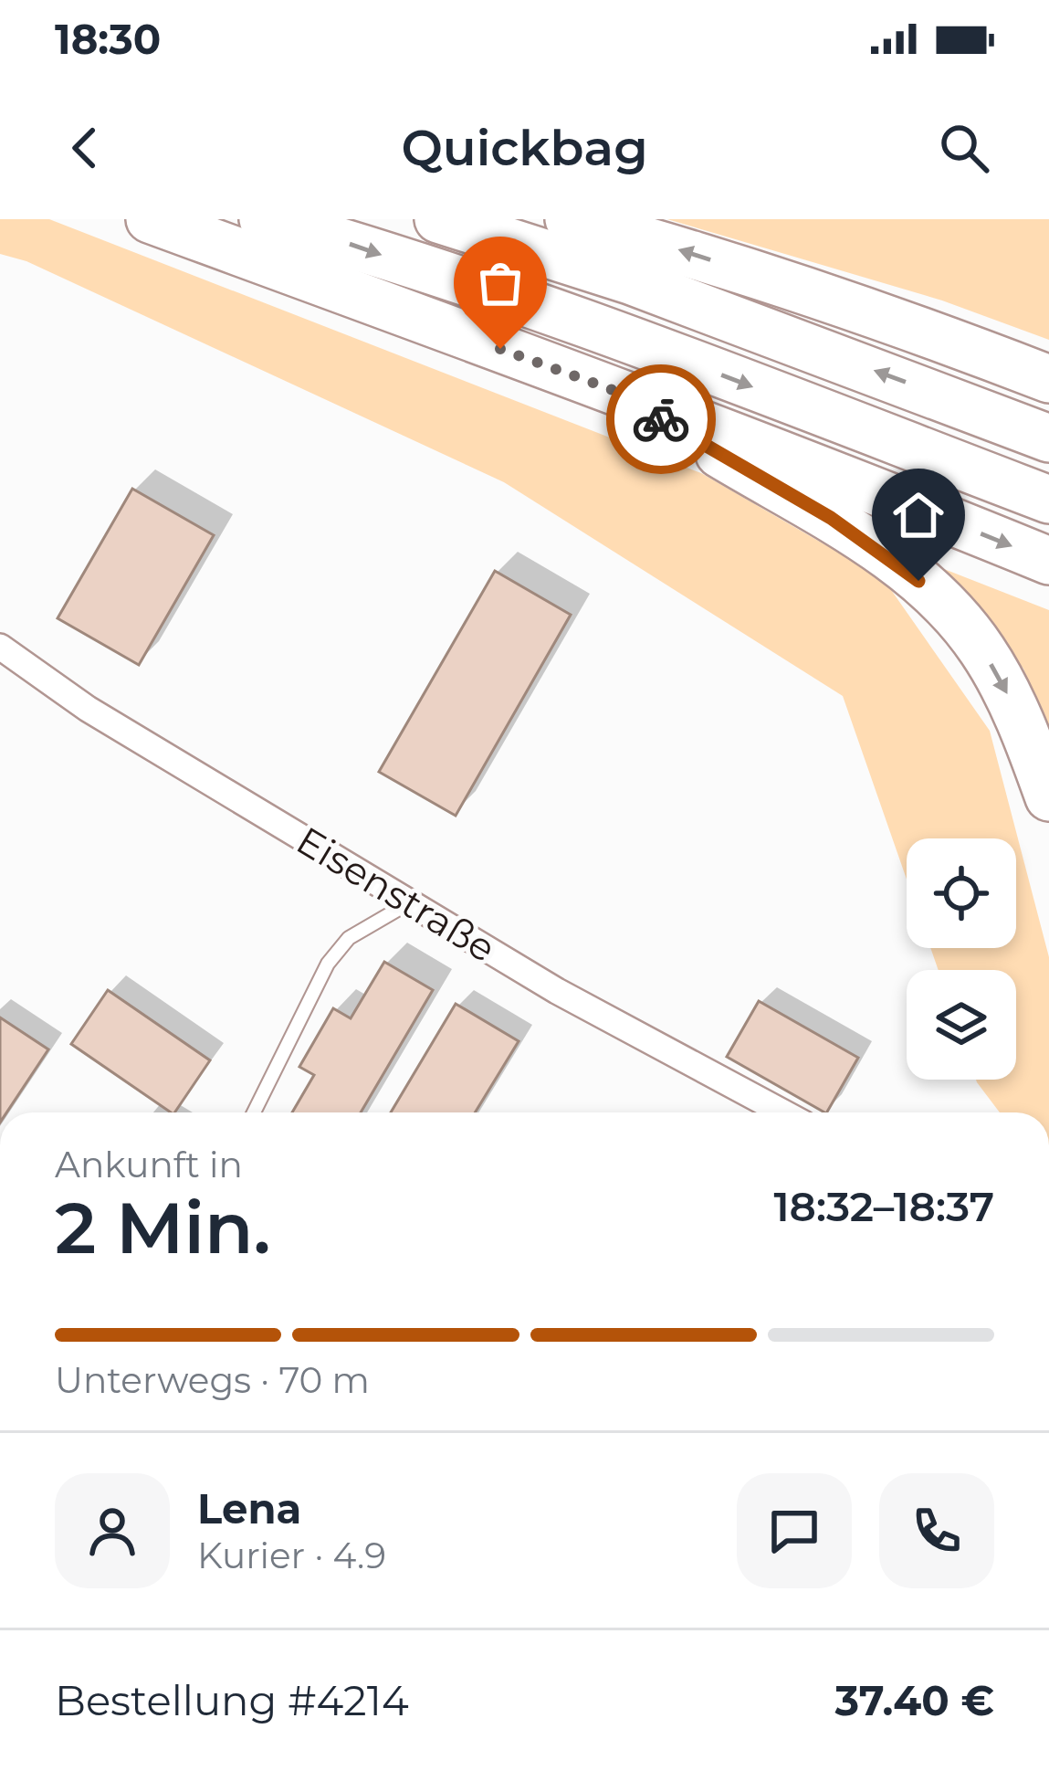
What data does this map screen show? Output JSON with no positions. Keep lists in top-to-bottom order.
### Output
{
  "streets": {
    "street": ["Eisenstraße"]
  },
  "page": {
    "status": "18:30",
    "header": "Quickbag",
    "heading": ["2 Min.", "Ankunft in", "18:32–18:37"],
    "panel": [
      "Lena",
      "Kurier · 4.9",
      "Bestellung #4214",
      "37.40 €"
    ],
    "bar": "Unterwegs · 70 m"
  }
}
